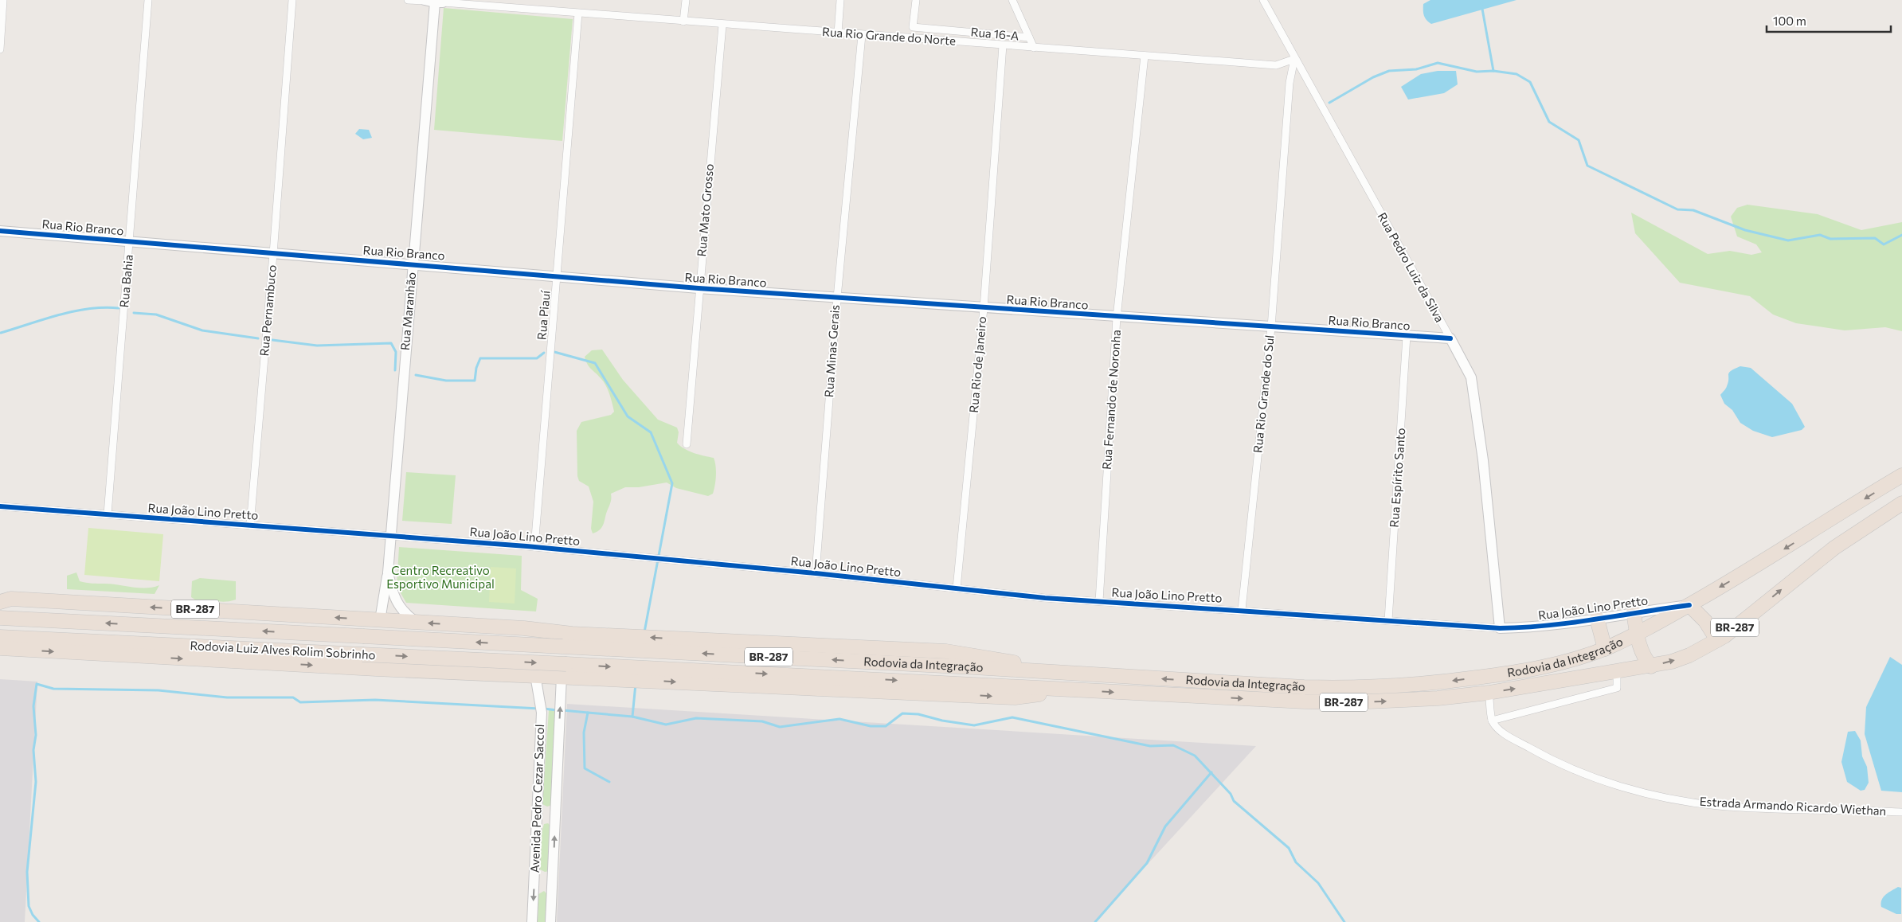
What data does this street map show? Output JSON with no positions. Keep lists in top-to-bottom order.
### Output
{
  "streets": {
    "highway": ["BR-287", "Rodovia Luiz Alves Rolim Sobrinho", "Rodovia da Integração"],
    "street": [
      "Rua 16-A",
      "Rua Rio Grande do Norte",
      "Rua Mato Grosso",
      "Rua Rio Branco",
      "Rua Pedro Luiz da Silva",
      "Rua Bahia",
      "Rua Pernambuco",
      "Rua Maranhão",
      "Rua Piauí",
      "Rua Minas Gerais",
      "Rua Rio de Janeiro",
      "Rua Rio Grande do Sul",
      "Rua Fernando de Noronha",
      "Rua Espírito Santo",
      "Rua João Lino Pretto",
      "Avenida Pedro Cezar Saccol",
      "Estrada Armando Ricardo Wiethan"
    ]
  },
  "crossings": [
    ["Rua Rio Grande do Norte", "Rua Mato Grosso"],
    ["Rua Rio Grande do Norte", "Rua Pedro Luiz da Silva"],
    ["Rua Rio Grande do Norte", "Rua Maranhão"],
    ["Rua Rio Grande do Norte", "Rua Piauí"],
    ["Rua Rio Grande do Norte", "Rua Minas Gerais"],
    ["Rua Rio Grande do Norte", "Rua Rio de Janeiro"],
    ["Rua Rio Grande do Norte", "Rua Rio Grande do Sul"],
    ["Rua Rio Grande do Norte", "Rua Fernando de Noronha"],
    ["Rua Mato Grosso", "Rua Rio Branco"],
    ["Rua Rio Branco", "Rua Pedro Luiz da Silva"],
    ["Rua Rio Branco", "Rua Bahia"],
    ["Rua Rio Branco", "Rua Pernambuco"],
    ["Rua Rio Branco", "Rua Maranhão"],
    ["Rua Rio Branco", "Rua Piauí"],
    ["Rua Rio Branco", "Rua Minas Gerais"],
    ["Rua Rio Branco", "Rua Rio de Janeiro"],
    ["Rua Rio Branco", "Rua Rio Grande do Sul"],
    ["Rua Rio Branco", "Rua Fernando de Noronha"],
    ["Rua Rio Branco", "Rua Espírito Santo"],
    ["Rua Pedro Luiz da Silva", "Rua Rio Grande do Sul"],
    ["Rua Pedro Luiz da Silva", "Rua João Lino Pretto"],
    ["Rua Bahia", "Rua João Lino Pretto"],
    ["Rua Pernambuco", "Rua João Lino Pretto"],
    ["Rua Maranhão", "Rua João Lino Pretto"],
    ["Rua Maranhão", "BR-287"],
    ["Rua Piauí", "Rua João Lino Pretto"],
    ["Rua Minas Gerais", "Rua João Lino Pretto"],
    ["Rua Rio de Janeiro", "Rua João Lino Pretto"],
    ["Rua Rio Grande do Sul", "Rua João Lino Pretto"],
    ["Rua Fernando de Noronha", "Rua João Lino Pretto"],
    ["Rua Espírito Santo", "Rua João Lino Pretto"],
    ["Rua João Lino Pretto", "Rodovia da Integração"],
    ["BR-287", "Rodovia Luiz Alves Rolim Sobrinho"],
    ["BR-287", "Rodovia da Integração"],
    ["BR-287", "Avenida Pedro Cezar Saccol"],
    ["Rodovia Luiz Alves Rolim Sobrinho", "Rodovia da Integração"],
    ["Rodovia Luiz Alves Rolim Sobrinho", "Avenida Pedro Cezar Saccol"],
    ["Rodovia da Integração", "Avenida Pedro Cezar Saccol"]
  ],
  "parks": ["Centro Recreativo Esportivo Municipal"],
  "scale_bar": "100 m"
}
